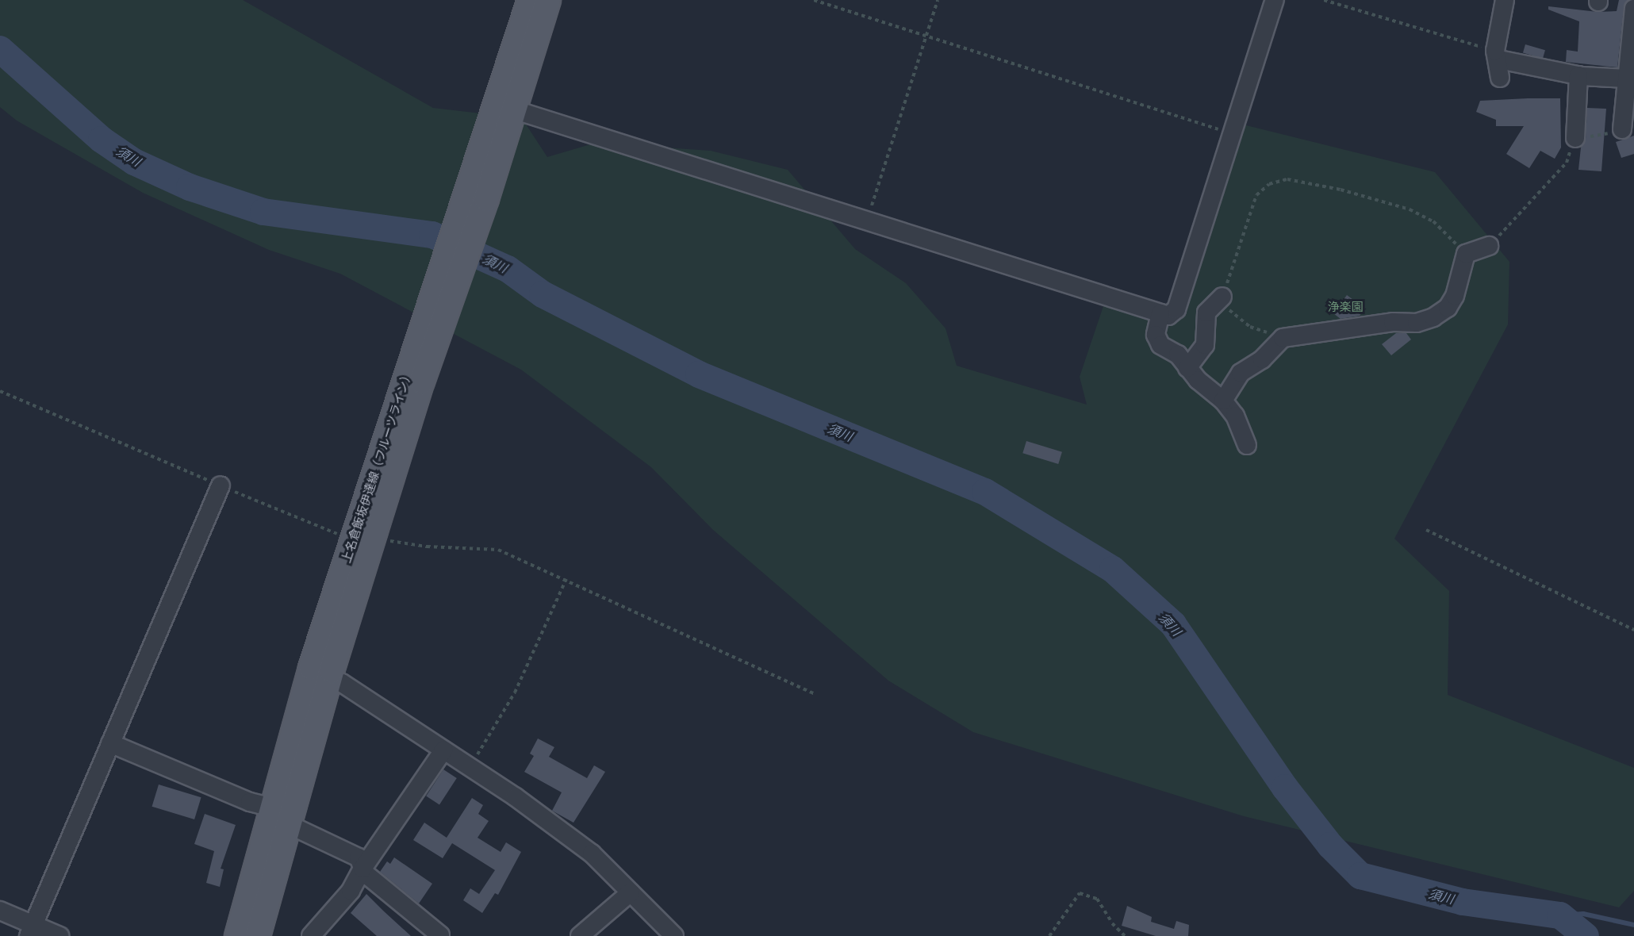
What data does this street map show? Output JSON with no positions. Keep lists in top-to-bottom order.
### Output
{
  "streets": {
    "main road": ["上名倉飯坂伊達線（フルーツライン）"]
  },
  "water": ["須川"],
  "parks": ["浄楽園"]
}
